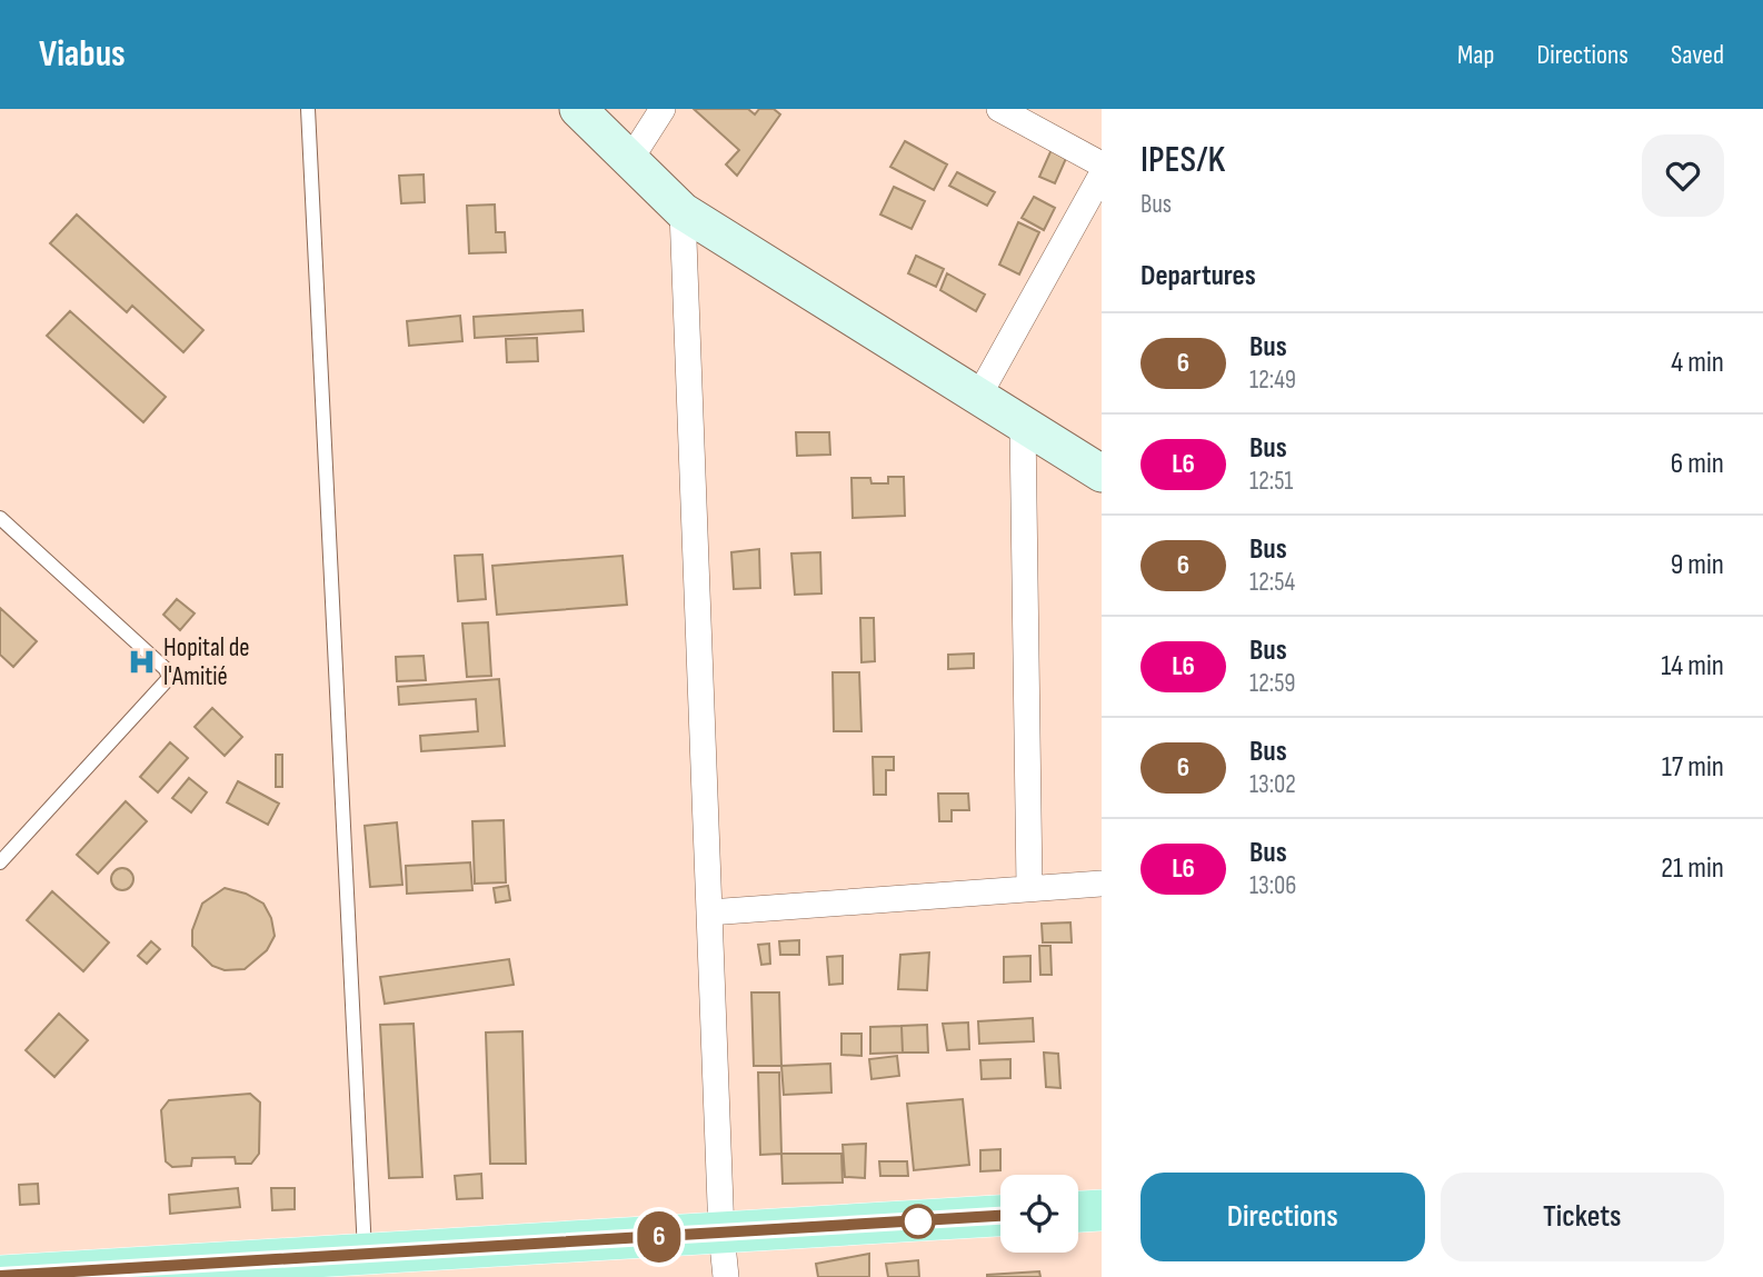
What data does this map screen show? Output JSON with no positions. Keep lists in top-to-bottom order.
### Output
{
  "places": {
    "hospital": ["Hopital de l'Amitié"]
  },
  "lines": ["bus line 6"],
  "page": {
    "header": "Viabus",
    "nav": ["Map", "Directions", "Saved"],
    "on_map": "6",
    "heading": [
      ["IPES/K", "Bus"],
      "Departures"
    ],
    "list": [
      {
        "mark": "6",
        "name": "Bus",
        "note": "12:49",
        "value": "4 min"
      },
      {
        "mark": "L6",
        "name": "Bus",
        "note": "12:51",
        "value": "6 min"
      },
      {
        "mark": "6",
        "name": "Bus",
        "note": "12:54",
        "value": "9 min"
      },
      {
        "mark": "L6",
        "name": "Bus",
        "note": "12:59",
        "value": "14 min"
      },
      {
        "mark": "6",
        "name": "Bus",
        "note": "13:02",
        "value": "17 min"
      },
      {
        "mark": "L6",
        "name": "Bus",
        "note": "13:06",
        "value": "21 min"
      }
    ],
    "buttons": ["Directions", "Tickets"]
  }
}
